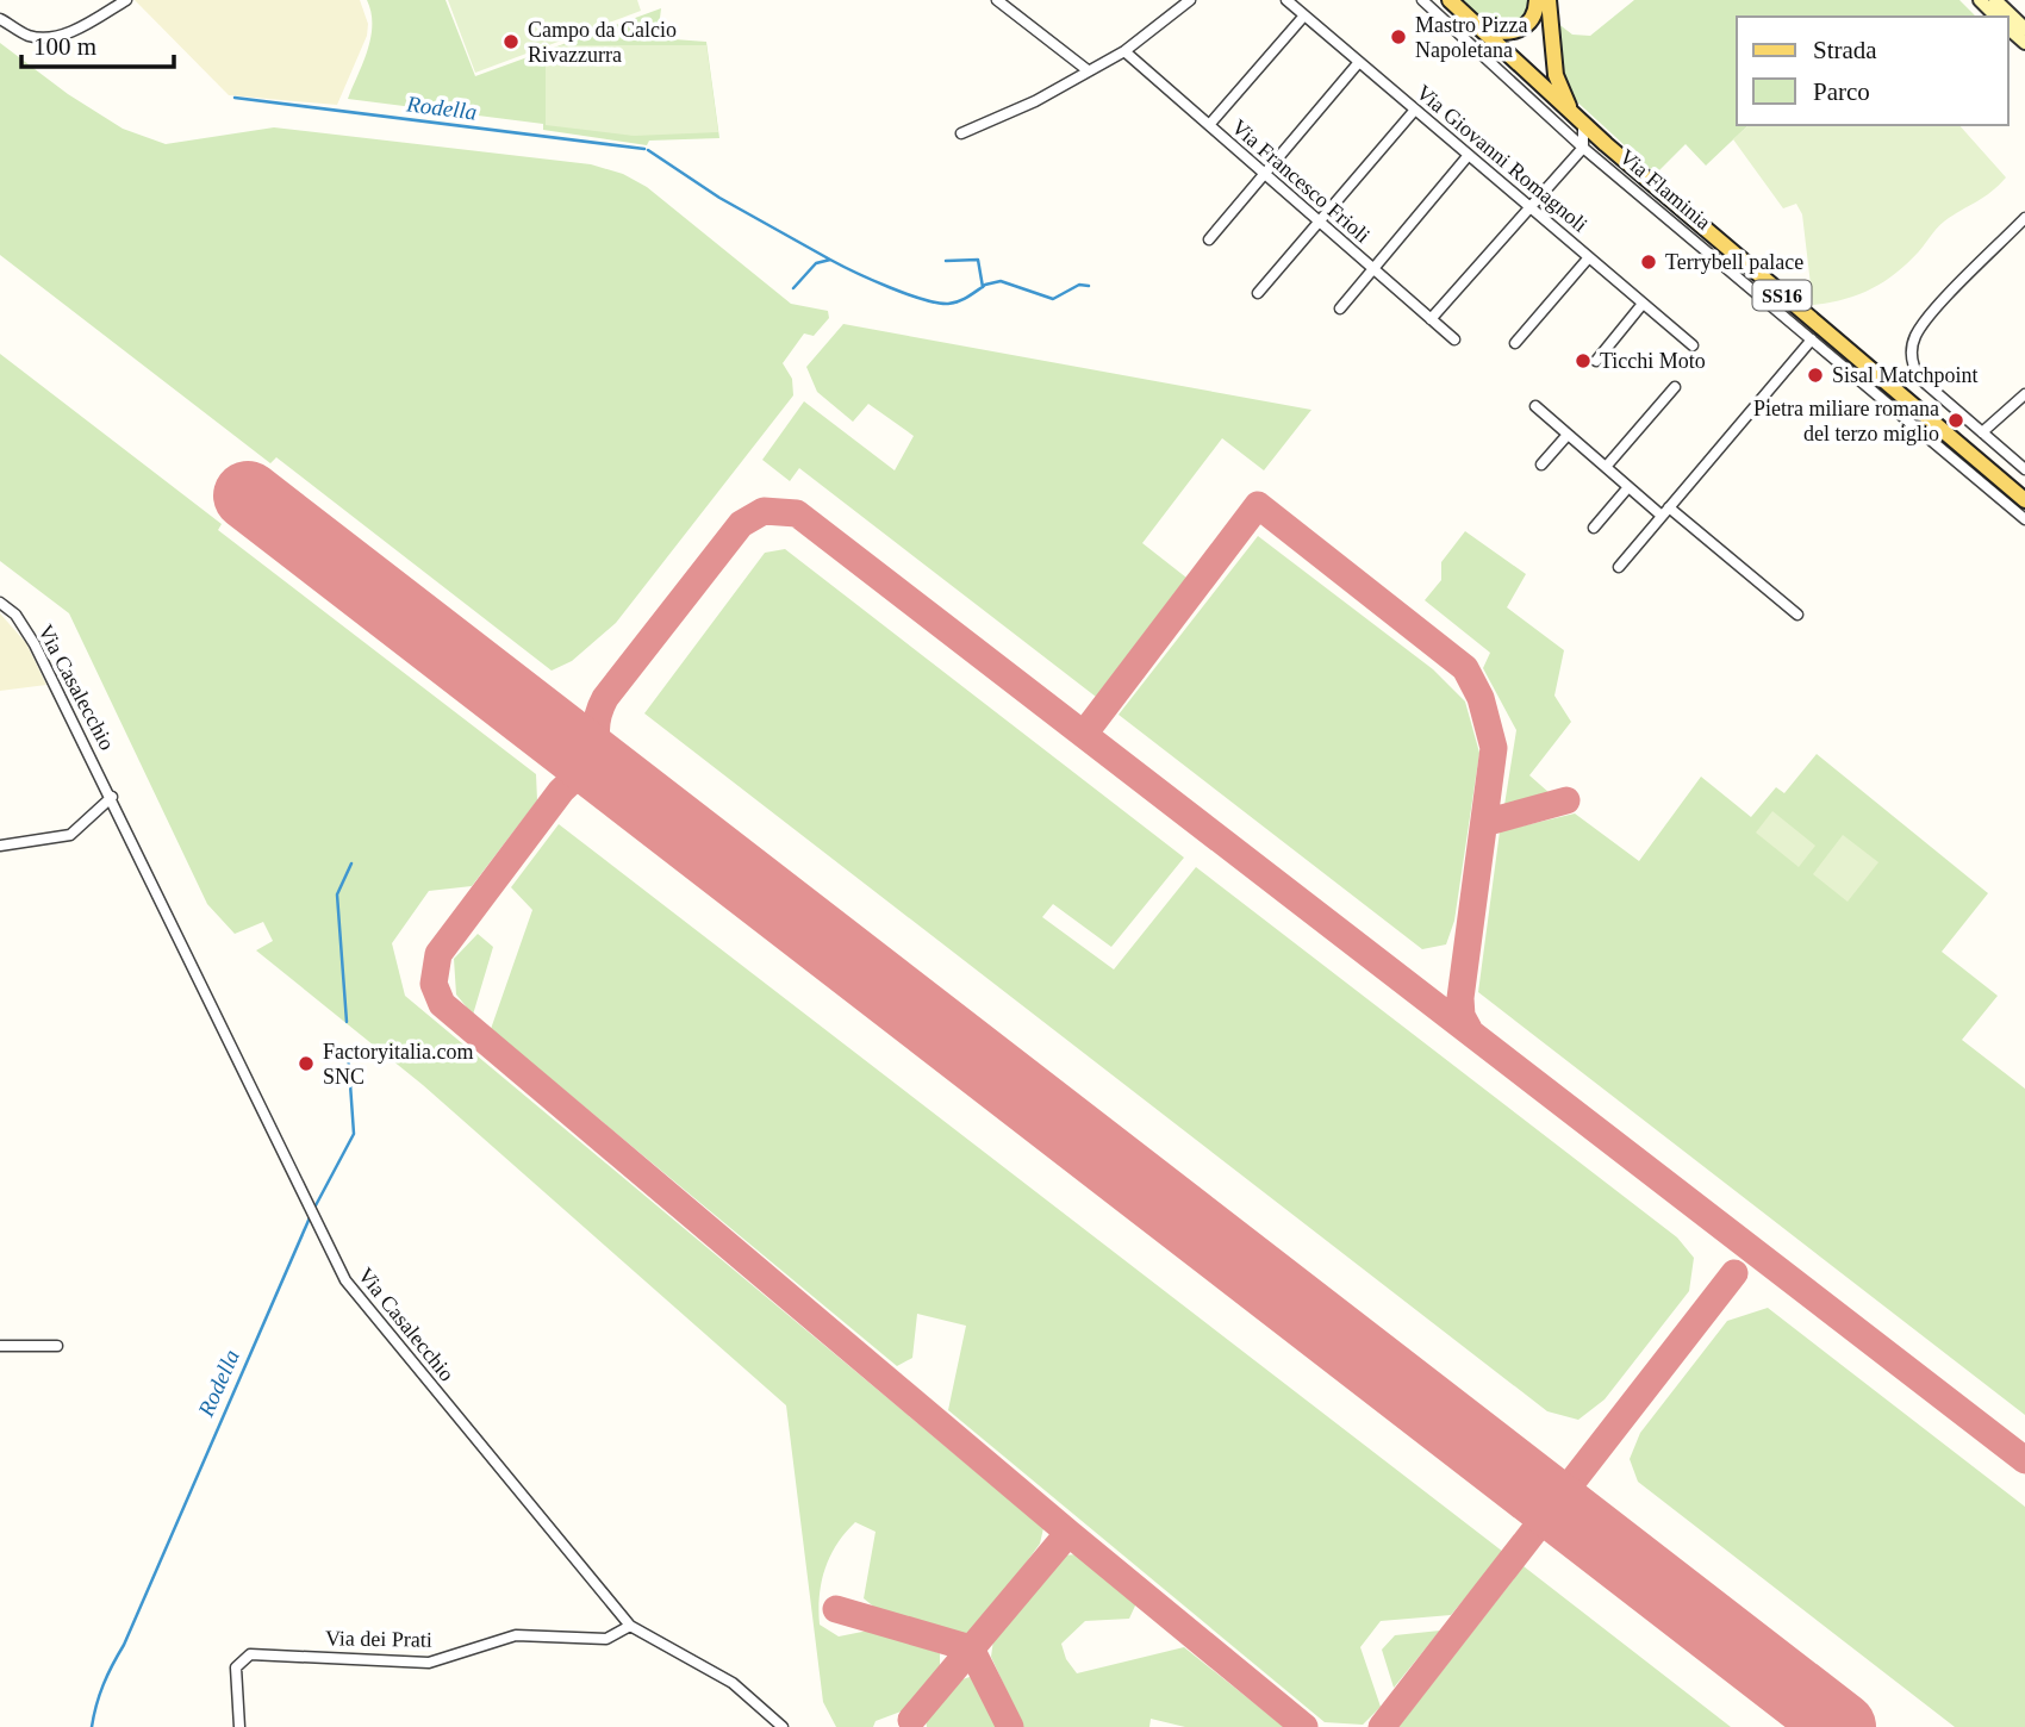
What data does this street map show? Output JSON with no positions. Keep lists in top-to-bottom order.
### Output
{
  "streets": {
    "main road": ["Via Flaminia", "SS16"],
    "street": [
      "Via Giovanni Romagnoli",
      "Via Francesco Frioli",
      "Via Casalecchio",
      "Via dei Prati"
    ]
  },
  "crossings": [
    ["Via Casalecchio", "Via dei Prati"]
  ],
  "water": ["Rodella"],
  "places": [
    "Mastro Pizza Napoletana",
    "Campo da Calcio Rivazzurra",
    "Terrybell palace",
    "Ticchi Moto",
    "Sisal Matchpoint",
    "Pietra miliare romana del terzo miglio",
    "Factoryitalia.com SNC"
  ],
  "legend": ["Strada", "Parco"],
  "scale_bar": "100 m"
}
